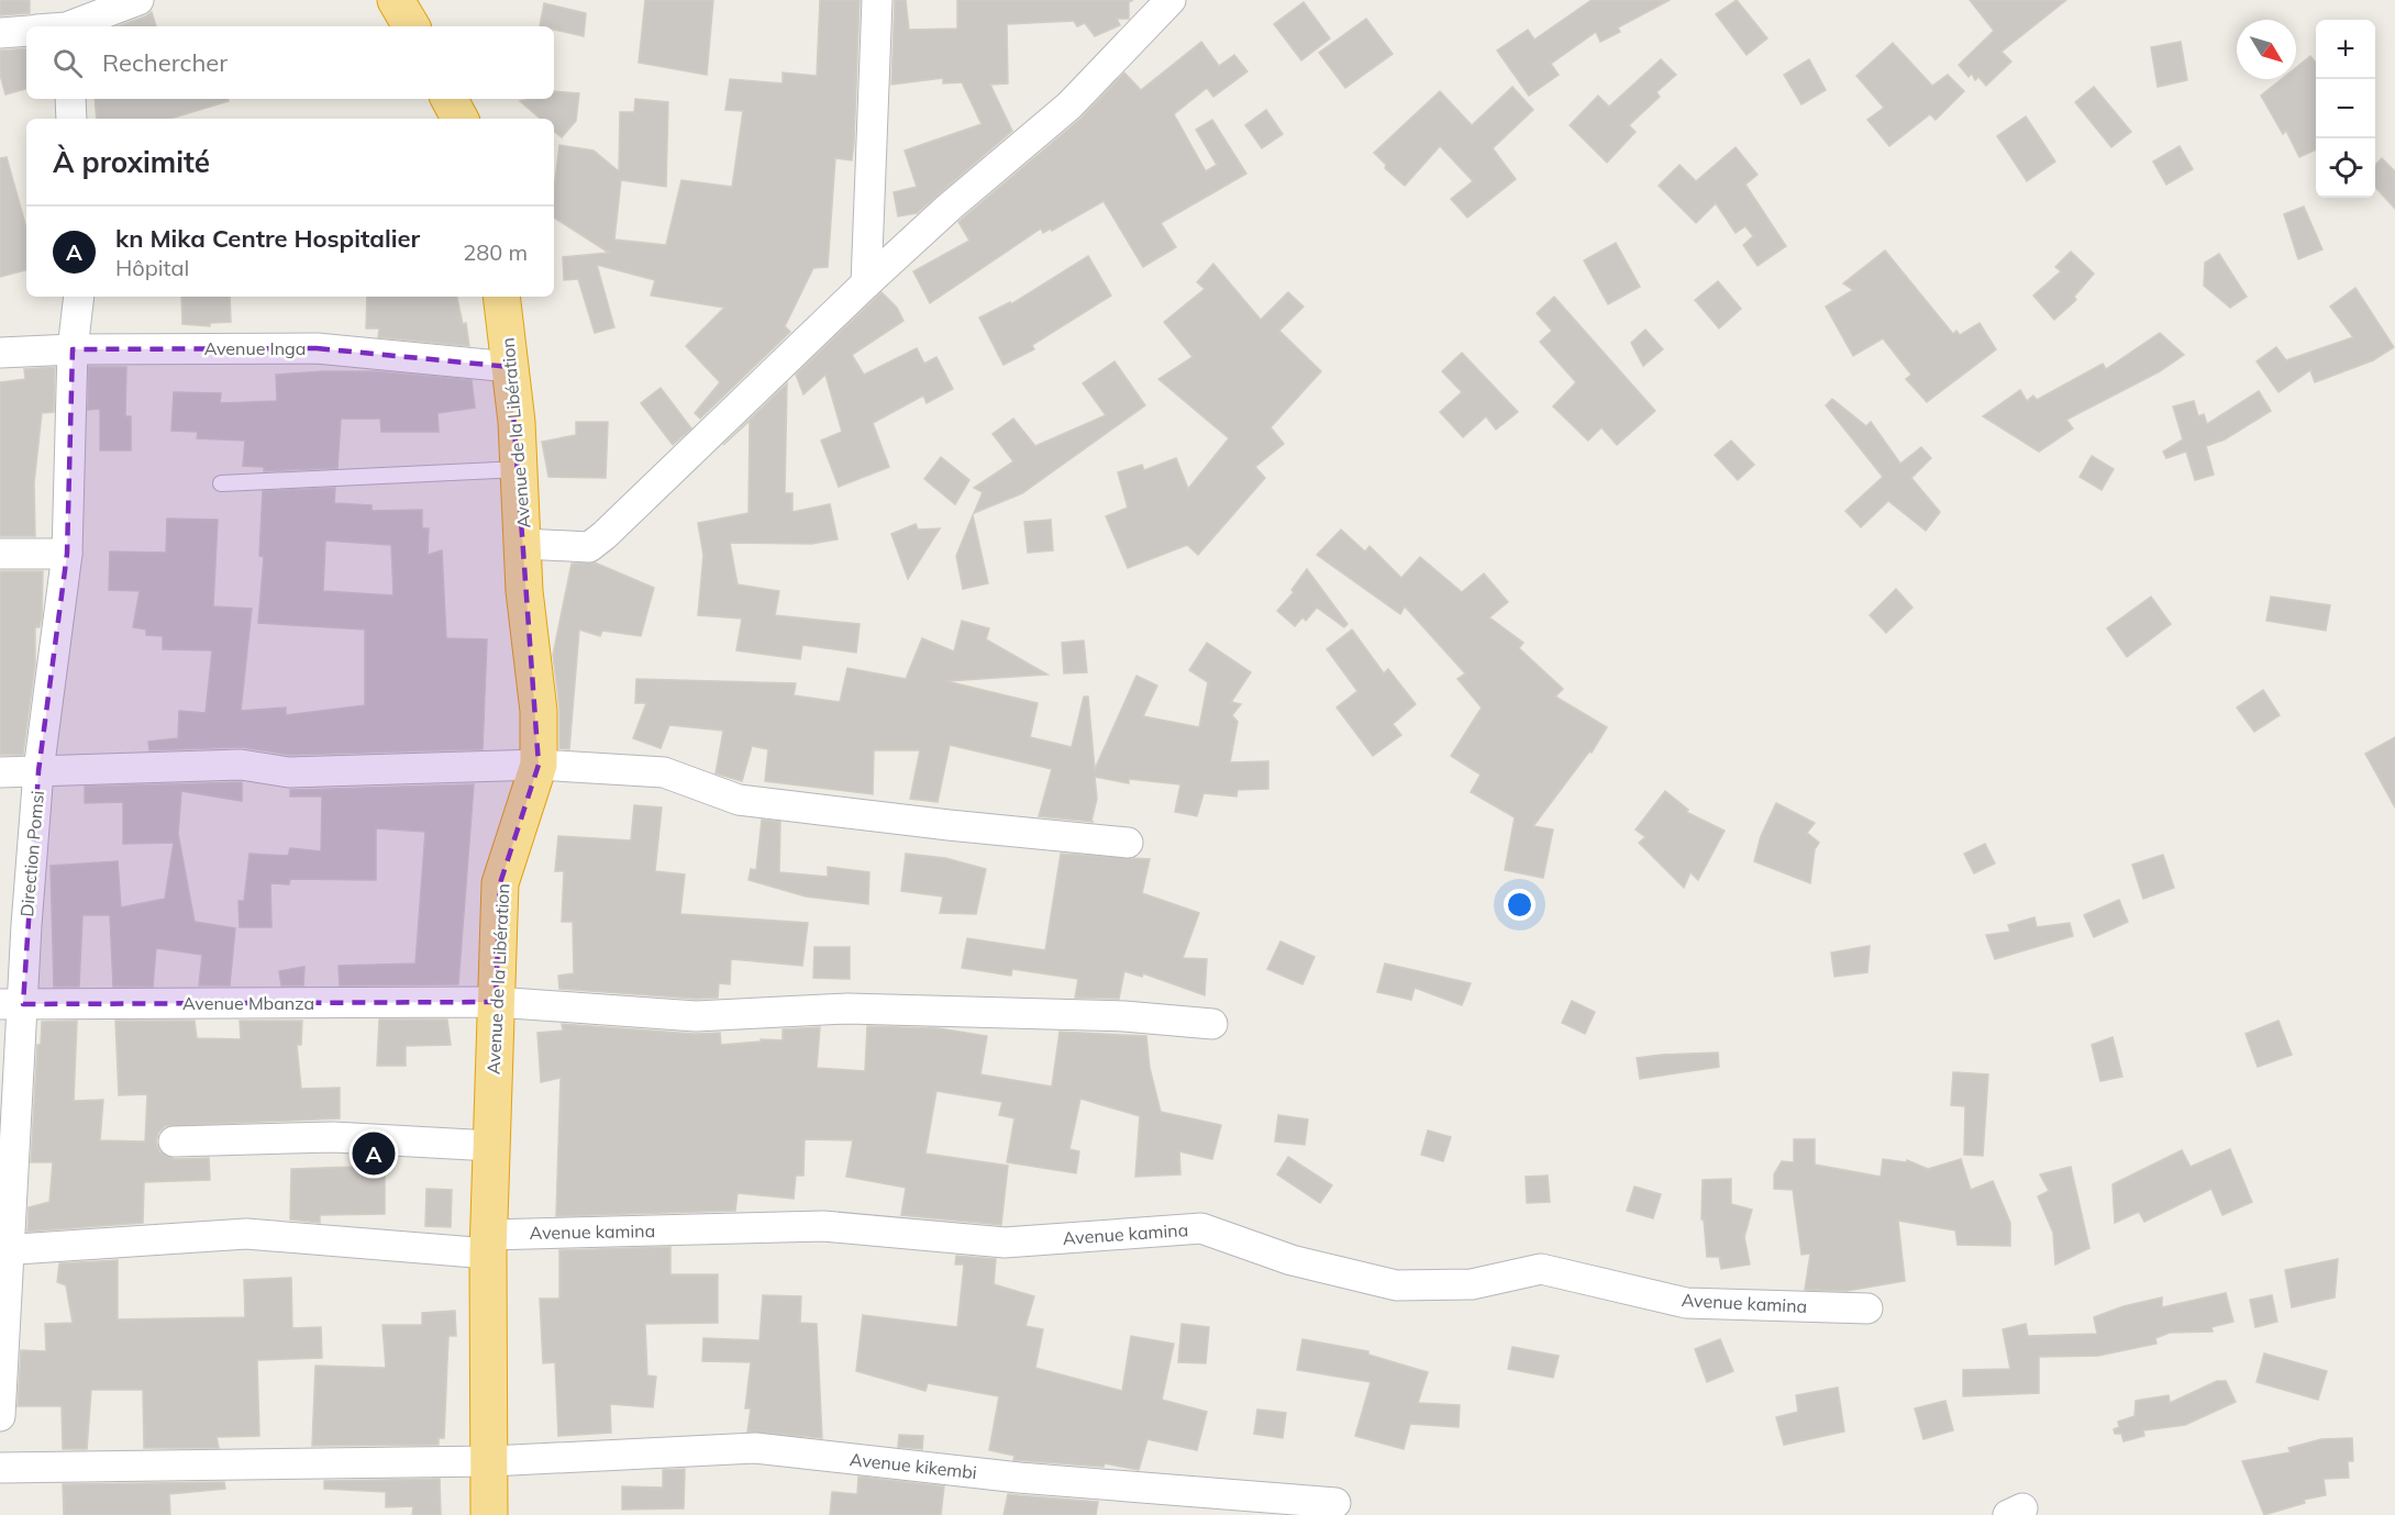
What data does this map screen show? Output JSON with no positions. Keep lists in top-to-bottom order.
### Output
{
  "streets": {
    "highway": ["Avenue de la Libération"],
    "street": [
      "Avenue Inga",
      "Direction Pomsi",
      "Avenue Mbanza",
      "Avenue kamina",
      "Avenue kikembi"
    ]
  },
  "crossings": [
    ["Avenue Inga", "Avenue de la Libération"],
    ["Avenue Inga", "Direction Pomsi"],
    ["Avenue de la Libération", "Avenue Mbanza"],
    ["Avenue de la Libération", "Avenue kamina"],
    ["Avenue de la Libération", "Avenue kikembi"],
    ["Direction Pomsi", "Avenue Mbanza"],
    ["Direction Pomsi", "Avenue kamina"]
  ],
  "north": "bottom right",
  "page": {
    "map_buttons": ["+", "−"],
    "search": "Rechercher",
    "heading": "À proximité",
    "list": [
      {
        "mark": "A",
        "name": "kn Mika Centre Hospitalier",
        "note": "Hôpital",
        "value": "280 m"
      }
    ],
    "pins": "A"
  }
}
